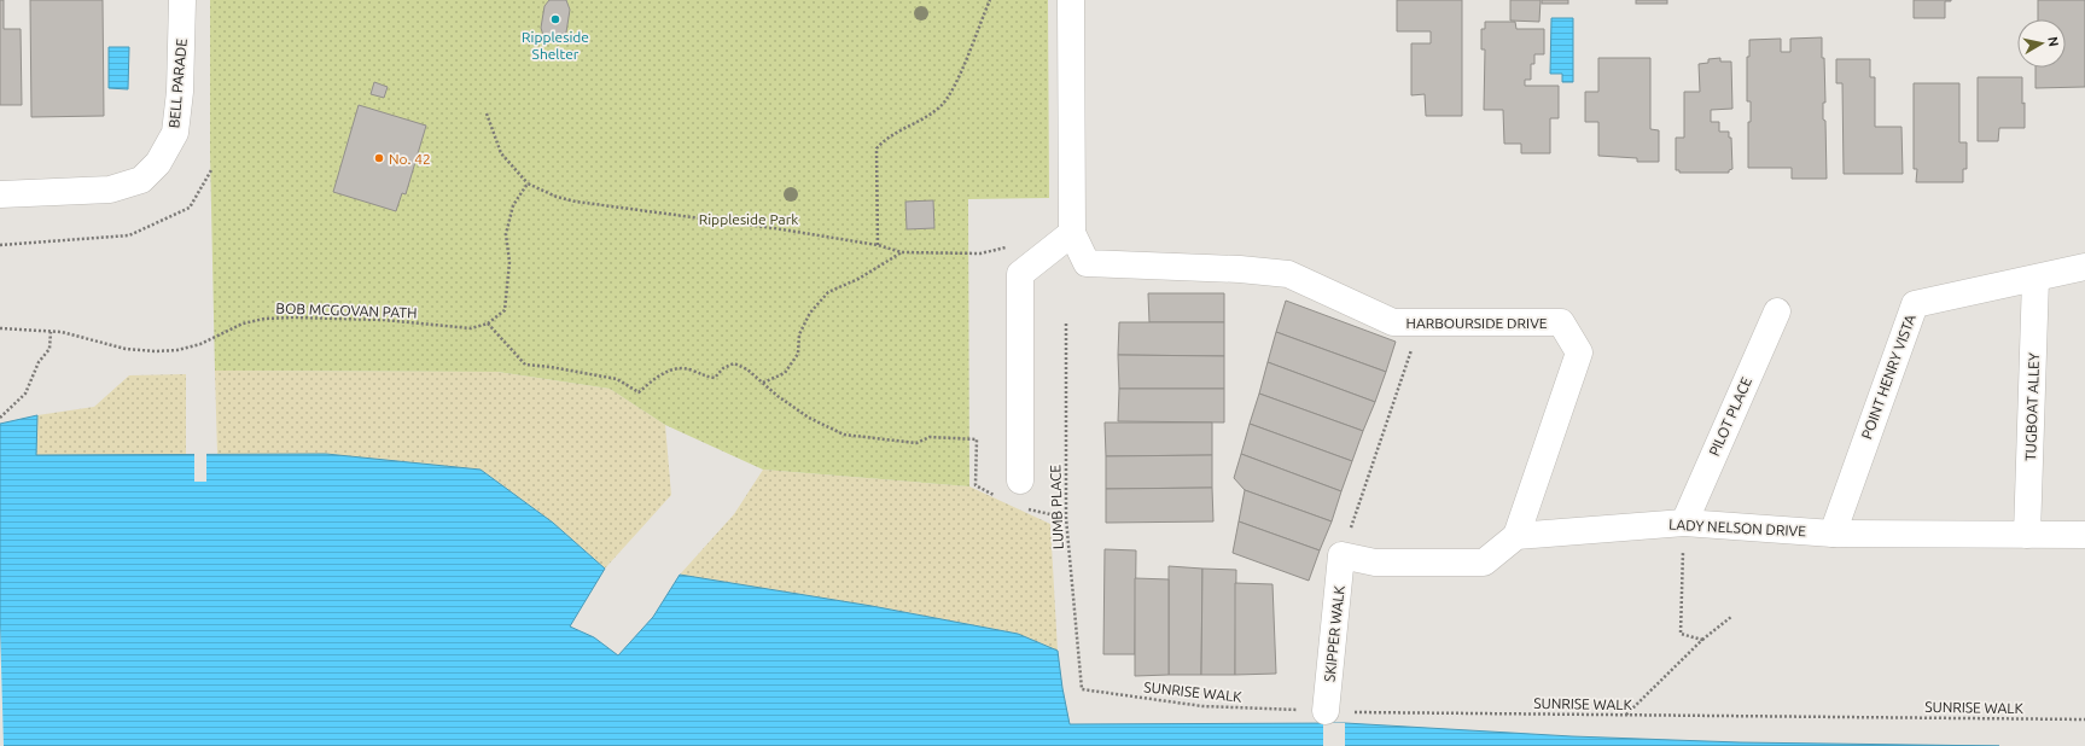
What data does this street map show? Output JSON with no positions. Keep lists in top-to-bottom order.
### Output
{
  "streets": {
    "street": [
      "BELL PARADE",
      "HARBOURSIDE DRIVE",
      "POINT HENRY VISTA",
      "TUGBOAT ALLEY",
      "PILOT PLACE",
      "LADY NELSON DRIVE",
      "SKIPPER WALK"
    ],
    "path": ["BOB MCGOVAN PATH", "LUMB PLACE", "SUNRISE WALK"]
  },
  "crossings": [
    ["HARBOURSIDE DRIVE", "LADY NELSON DRIVE"],
    ["POINT HENRY VISTA", "TUGBOAT ALLEY"],
    ["POINT HENRY VISTA", "LADY NELSON DRIVE"],
    ["TUGBOAT ALLEY", "LADY NELSON DRIVE"],
    ["PILOT PLACE", "LADY NELSON DRIVE"],
    ["LUMB PLACE", "SUNRISE WALK"],
    ["SKIPPER WALK", "SUNRISE WALK"]
  ],
  "parks": ["Rippleside Park"],
  "places": ["Rippleside Shelter", "No. 42"],
  "north": "right"
}
